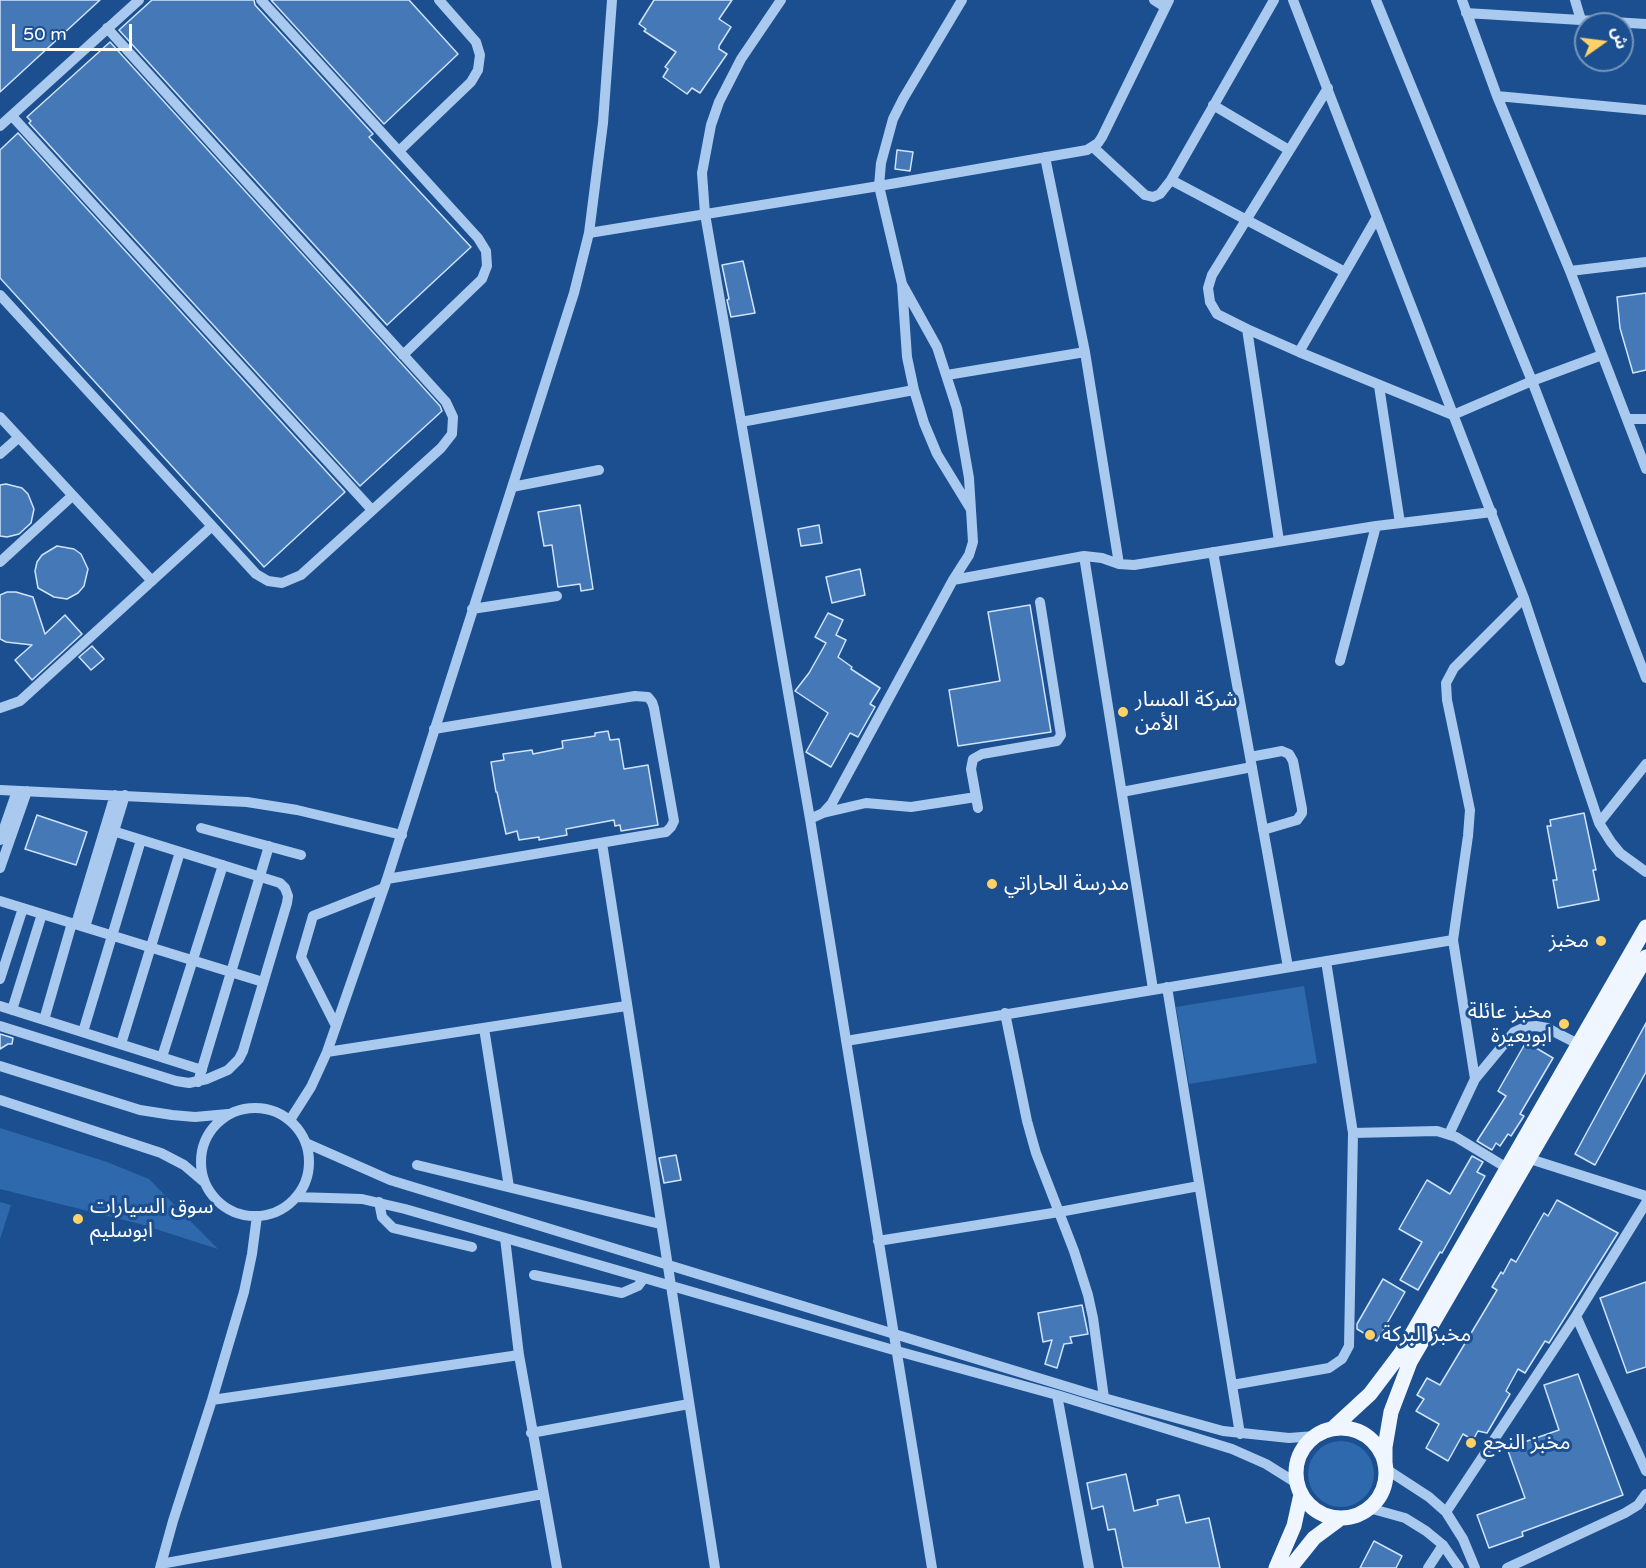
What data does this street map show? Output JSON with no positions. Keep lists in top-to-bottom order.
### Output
{
  "places": [
    "شركة المسار الأمن",
    "مدرسة الحاراتي",
    "مخبز",
    "مخبز عائلة ابوبعيرة",
    "سوق السيارات ابوسليم",
    "مخبز البركة",
    "مخبز النجع"
  ],
  "scale_bar": "50 m",
  "north": "right"
}
